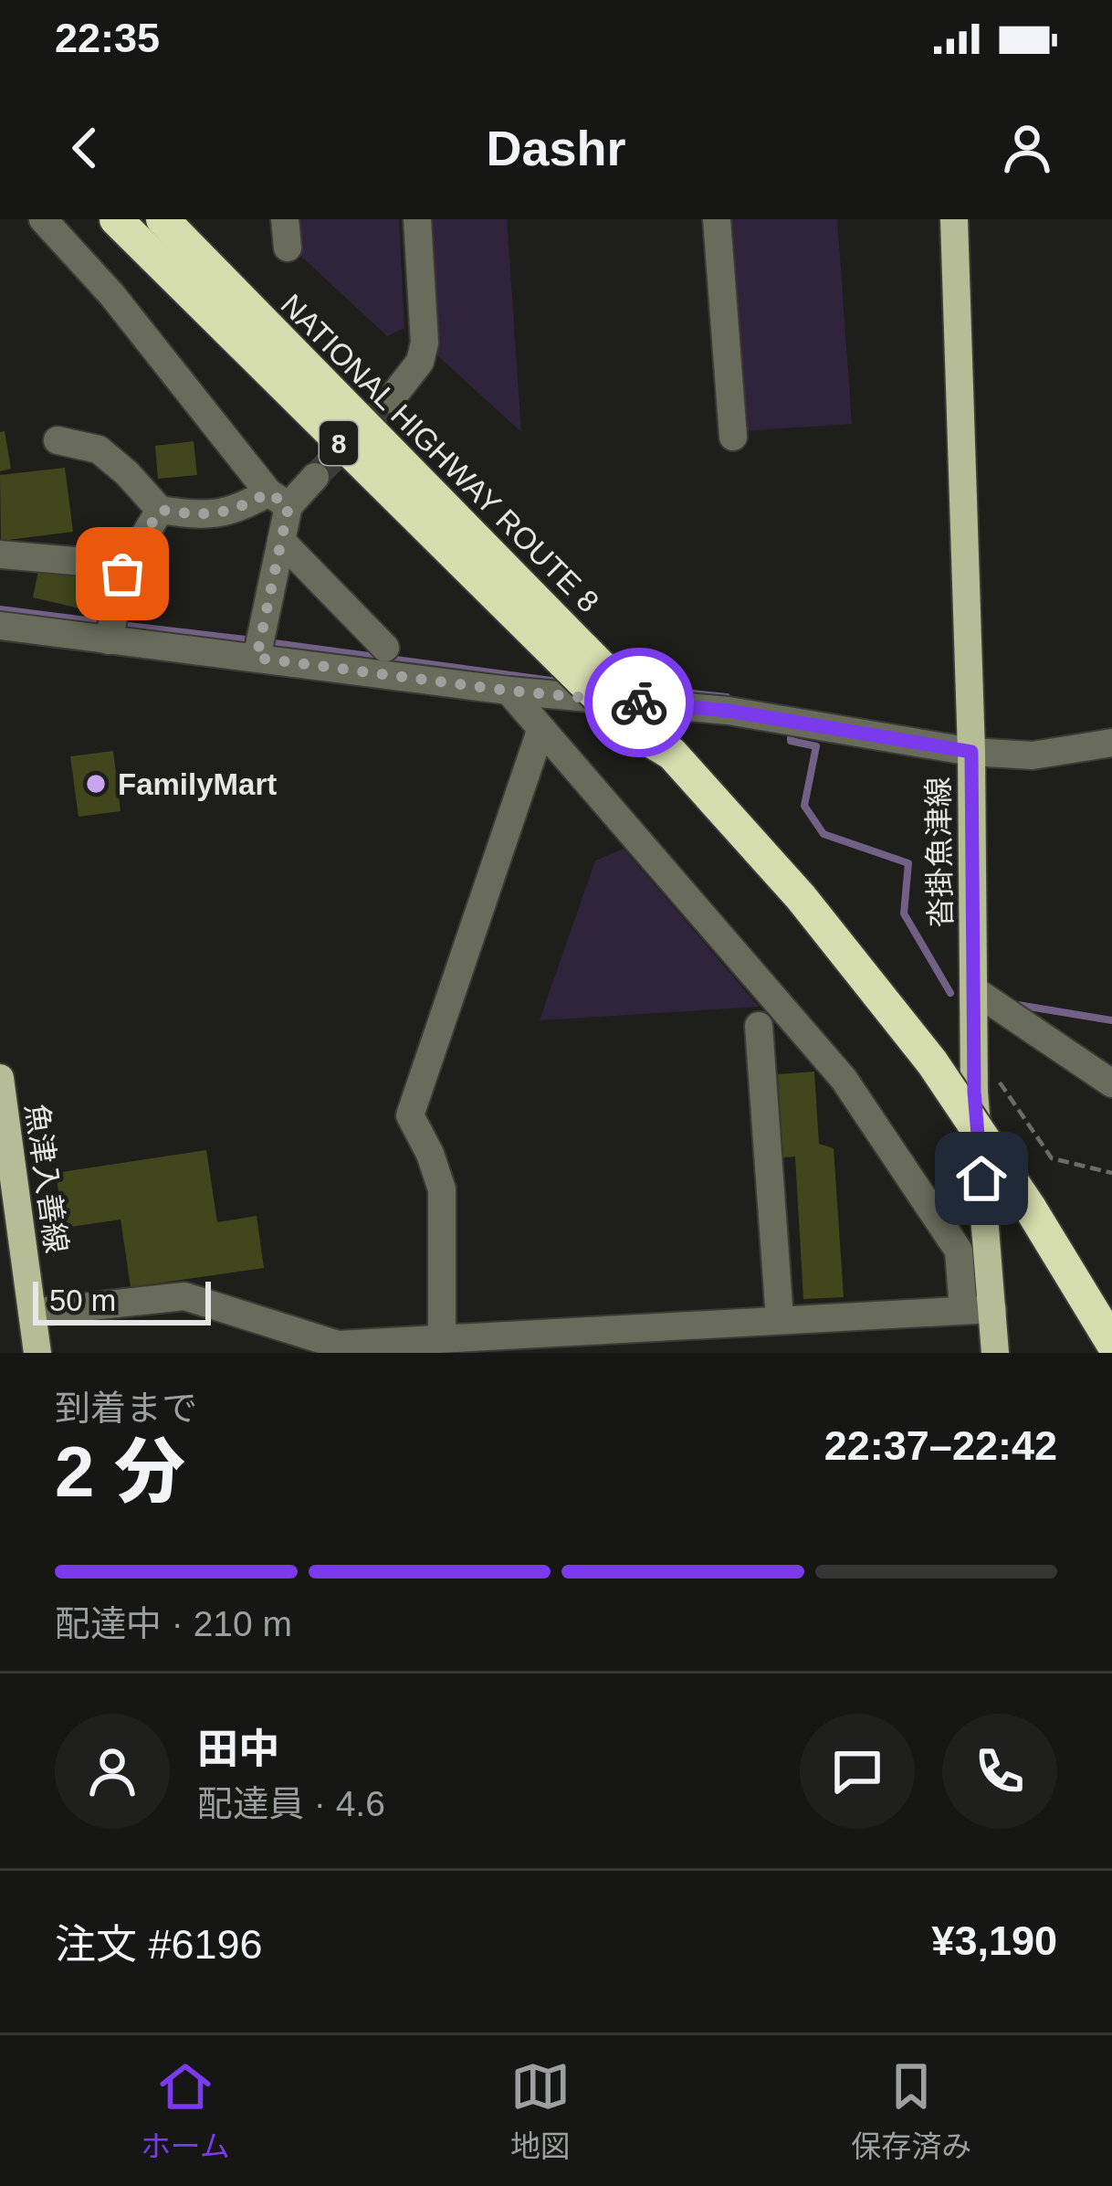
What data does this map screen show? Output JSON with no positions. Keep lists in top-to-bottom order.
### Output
{
  "streets": {
    "highway": ["8", "NATIONAL HIGHWAY ROUTE 8"],
    "main road": ["沓掛魚津線", "魚津入善線"]
  },
  "places": ["FamilyMart"],
  "scale_bar": "50 m",
  "page": {
    "status": "22:35",
    "header": "Dashr",
    "scale": "50 m",
    "heading": ["2 分", "到着まで", "22:37–22:42"],
    "panel": [
      "田中",
      "配達員 · 4.6",
      "注文 #6196",
      "¥3,190"
    ],
    "bar": "配達中 · 210 m",
    "tabs": ["ホーム", "地図", "保存済み"]
  }
}
